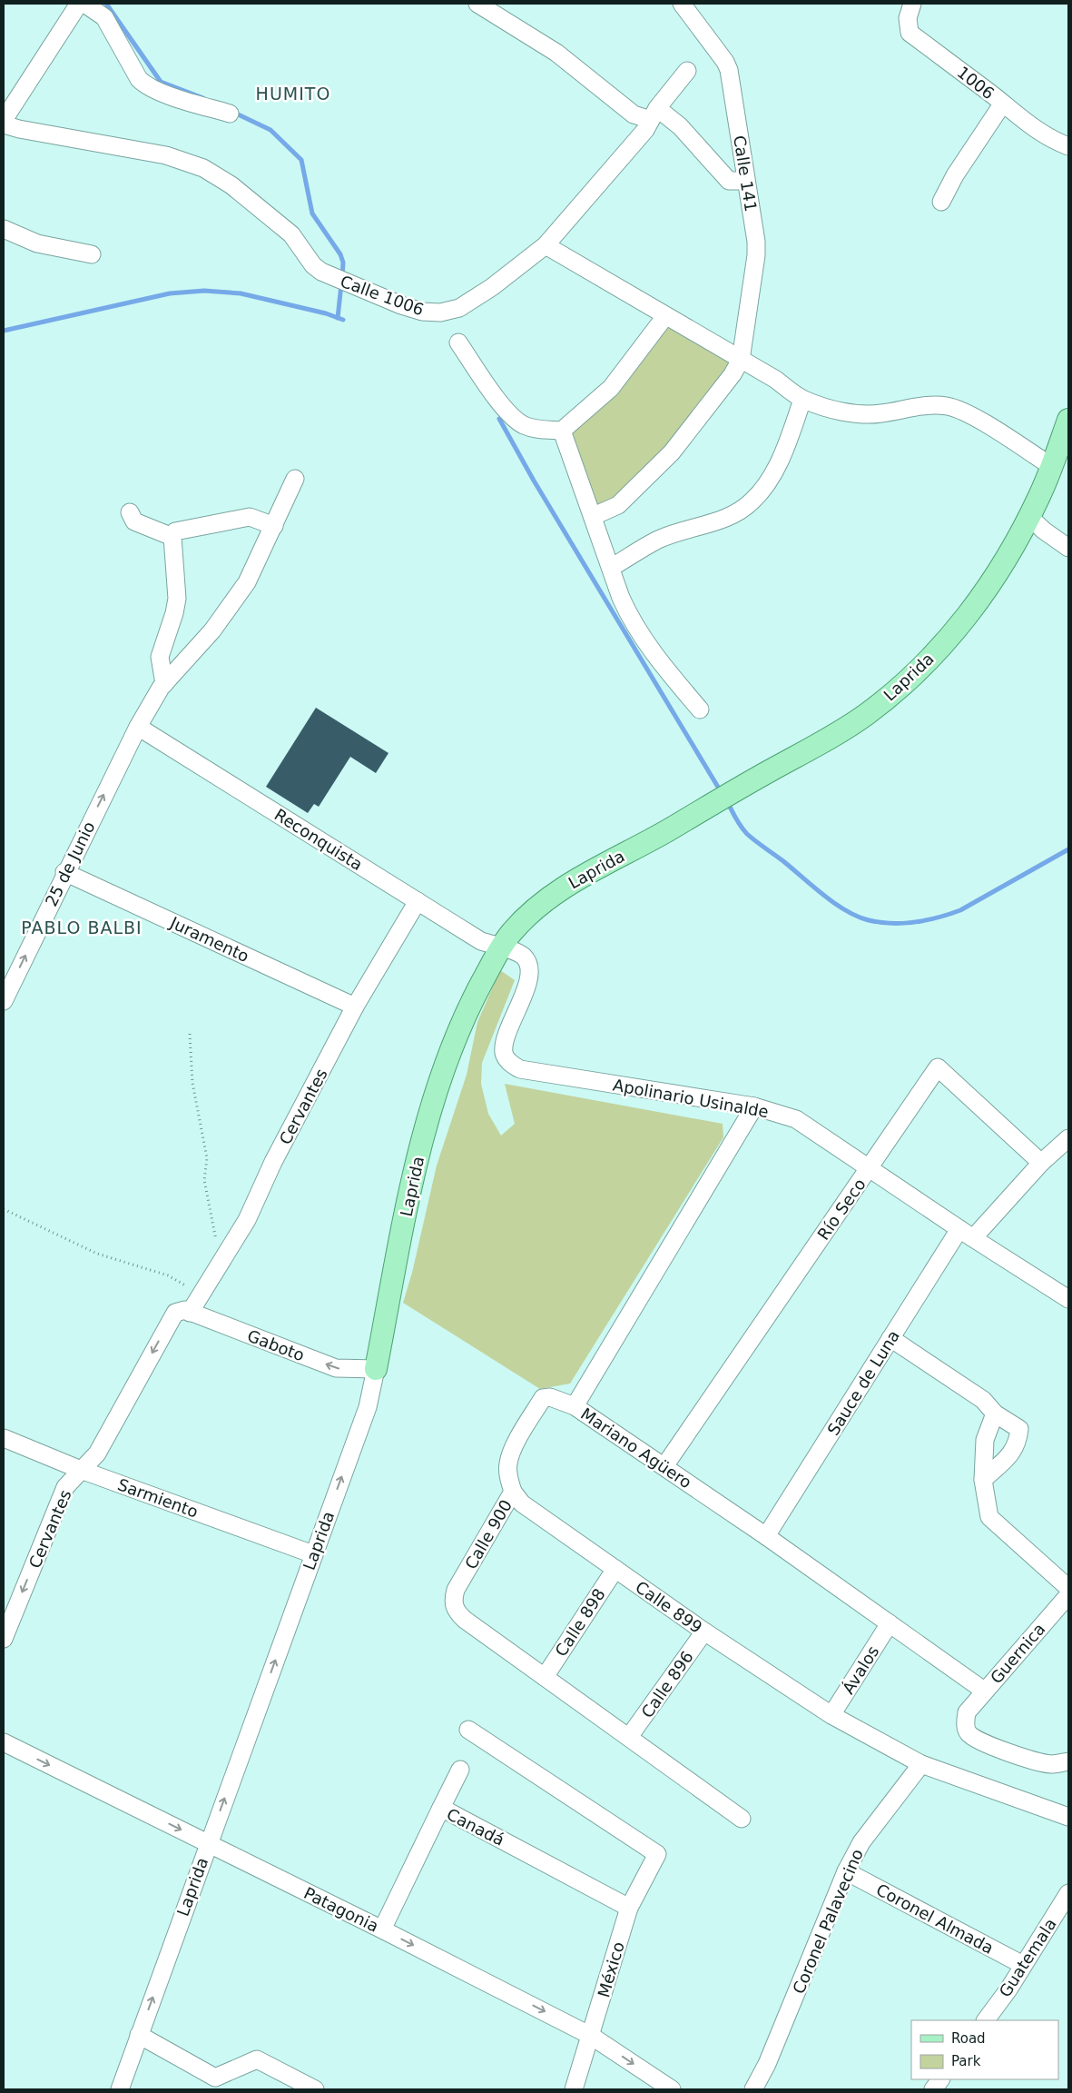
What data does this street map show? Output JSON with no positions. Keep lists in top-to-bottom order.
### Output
{
  "streets": {
    "main road": ["Laprida"],
    "street": [
      "1006",
      "Calle 141",
      "Calle 1006",
      "Reconquista",
      "25 de Junio",
      "Juramento",
      "Apolinario Usinalde",
      "Cervantes",
      "Río Seco",
      "Gaboto",
      "Sauce de Luna",
      "Mariano Agüero",
      "Sarmiento",
      "Calle 900",
      "Calle 899",
      "Calle 898",
      "Guernica",
      "Ávalos",
      "Calle 896",
      "Canadá",
      "Patagonia",
      "Coronel Almada",
      "Coronel Palavecino",
      "Guatemala",
      "México"
    ]
  },
  "crossings": [
    ["Laprida", "Reconquista"],
    ["Laprida", "Apolinario Usinalde"],
    ["Laprida", "Gaboto"],
    ["Laprida", "Sarmiento"],
    ["Laprida", "Patagonia"],
    ["Reconquista", "25 de Junio"],
    ["Reconquista", "Apolinario Usinalde"],
    ["Reconquista", "Cervantes"],
    ["25 de Junio", "Juramento"],
    ["Juramento", "Cervantes"],
    ["Apolinario Usinalde", "Río Seco"],
    ["Apolinario Usinalde", "Sauce de Luna"],
    ["Apolinario Usinalde", "Mariano Agüero"],
    ["Cervantes", "Gaboto"],
    ["Cervantes", "Sarmiento"],
    ["Río Seco", "Sauce de Luna"],
    ["Río Seco", "Mariano Agüero"],
    ["Sauce de Luna", "Mariano Agüero"],
    ["Mariano Agüero", "Calle 900"],
    ["Mariano Agüero", "Guernica"],
    ["Mariano Agüero", "Ávalos"],
    ["Calle 900", "Calle 899"],
    ["Calle 900", "Calle 898"],
    ["Calle 899", "Calle 898"],
    ["Calle 899", "Ávalos"],
    ["Calle 899", "Calle 896"],
    ["Calle 899", "Coronel Palavecino"],
    ["Canadá", "Patagonia"],
    ["Canadá", "México"],
    ["Patagonia", "México"],
    ["Coronel Almada", "Coronel Palavecino"],
    ["Coronel Almada", "Guatemala"]
  ],
  "one_way": [
    "Laprida",
    "25 de Junio",
    "Cervantes",
    "Gaboto",
    "Patagonia"
  ],
  "districts": ["HUMITO", "PABLO BALBI"],
  "legend": ["Road", "Park"]
}
